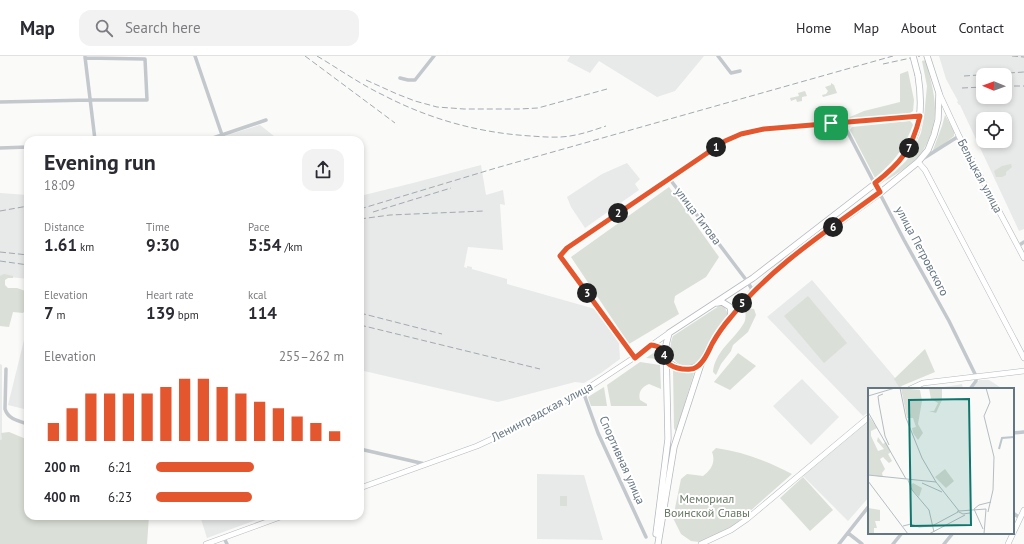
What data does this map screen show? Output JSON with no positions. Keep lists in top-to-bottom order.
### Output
{
  "streets": {
    "street": [
      "Бельцкая улица",
      "улица Титова",
      "улица Петровского",
      "Ленинградская улица",
      "Спортивная улица"
    ]
  },
  "crossings": [
    ["улица Титова", "Ленинградская улица"],
    ["Ленинградская улица", "Спортивная улица"]
  ],
  "parks": ["Мемориал Воинской Славы"],
  "north": "left",
  "page": {
    "header": "Map",
    "search": "Search here",
    "nav": [
      "Home",
      "Map",
      "About",
      "Contact"
    ],
    "heading": ["Evening run", "18:09"],
    "pins": [
      "1",
      "7",
      "2",
      "6",
      "3",
      "5",
      "4"
    ],
    "stats": [
      ["Distance", "1.61 km"],
      ["Time", "9:30"],
      ["Pace", "5:54 /km"],
      ["Elevation", "7 m"],
      ["Heart rate", "139 bpm"],
      ["kcal", "114"]
    ],
    "chart": ["Elevation", "255–262 m"],
    "list": [
      {
        "name": "200 m",
        "note": "6:21"
      },
      {
        "name": "400 m",
        "note": "6:23"
      }
    ]
  }
}
